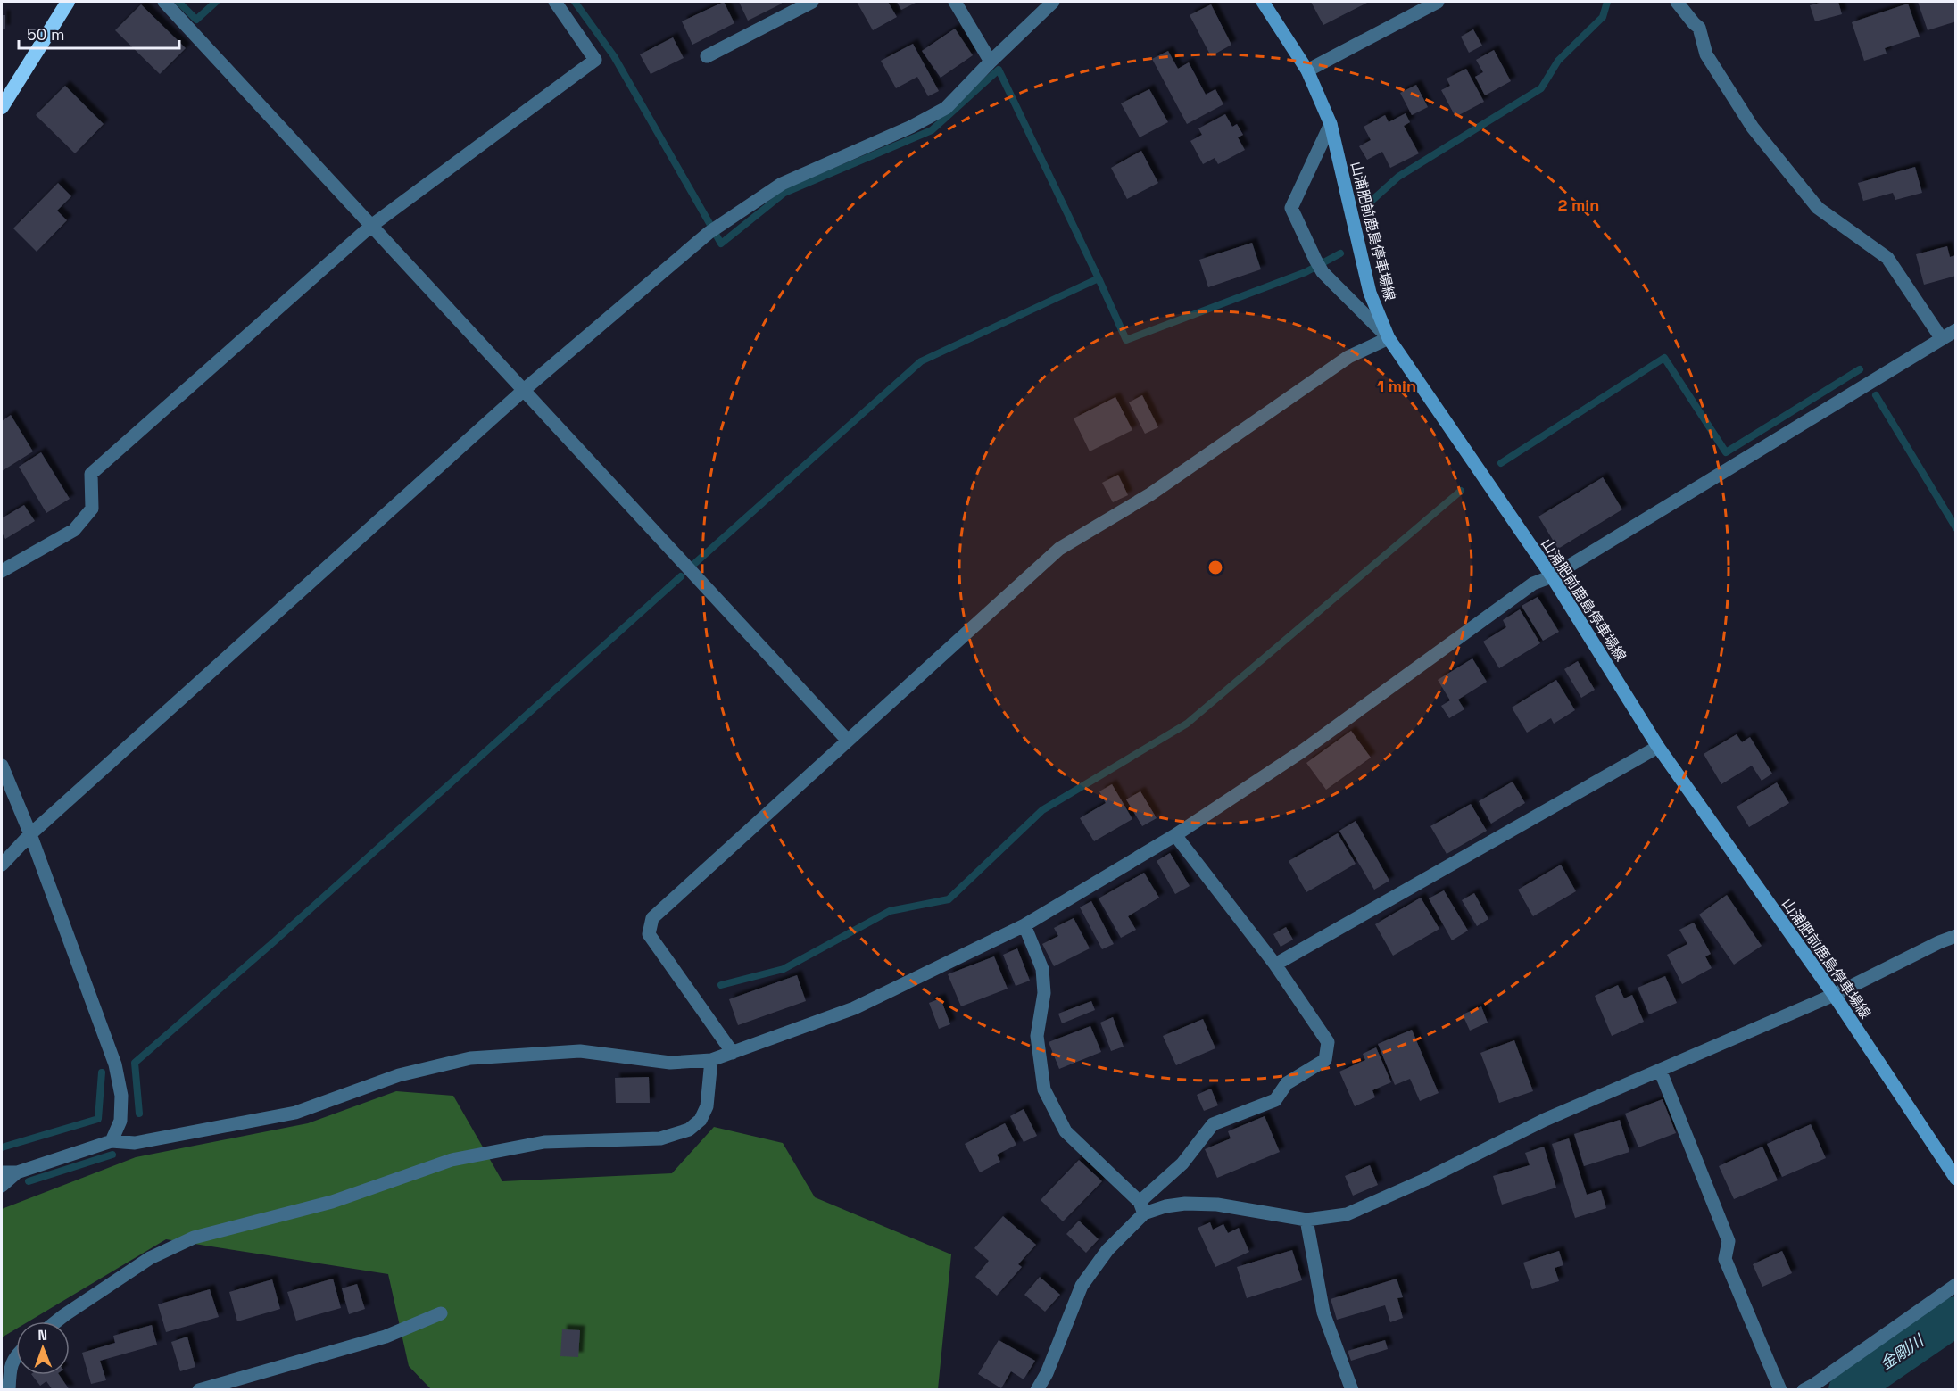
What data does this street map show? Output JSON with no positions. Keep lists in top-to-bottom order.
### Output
{
  "streets": {
    "main road": ["山浦肥前鹿島停車場線"]
  },
  "water": ["金剛川"],
  "scale_bar": "50 m",
  "north": "top",
  "rings": ["2 min", "1 min"]
}
